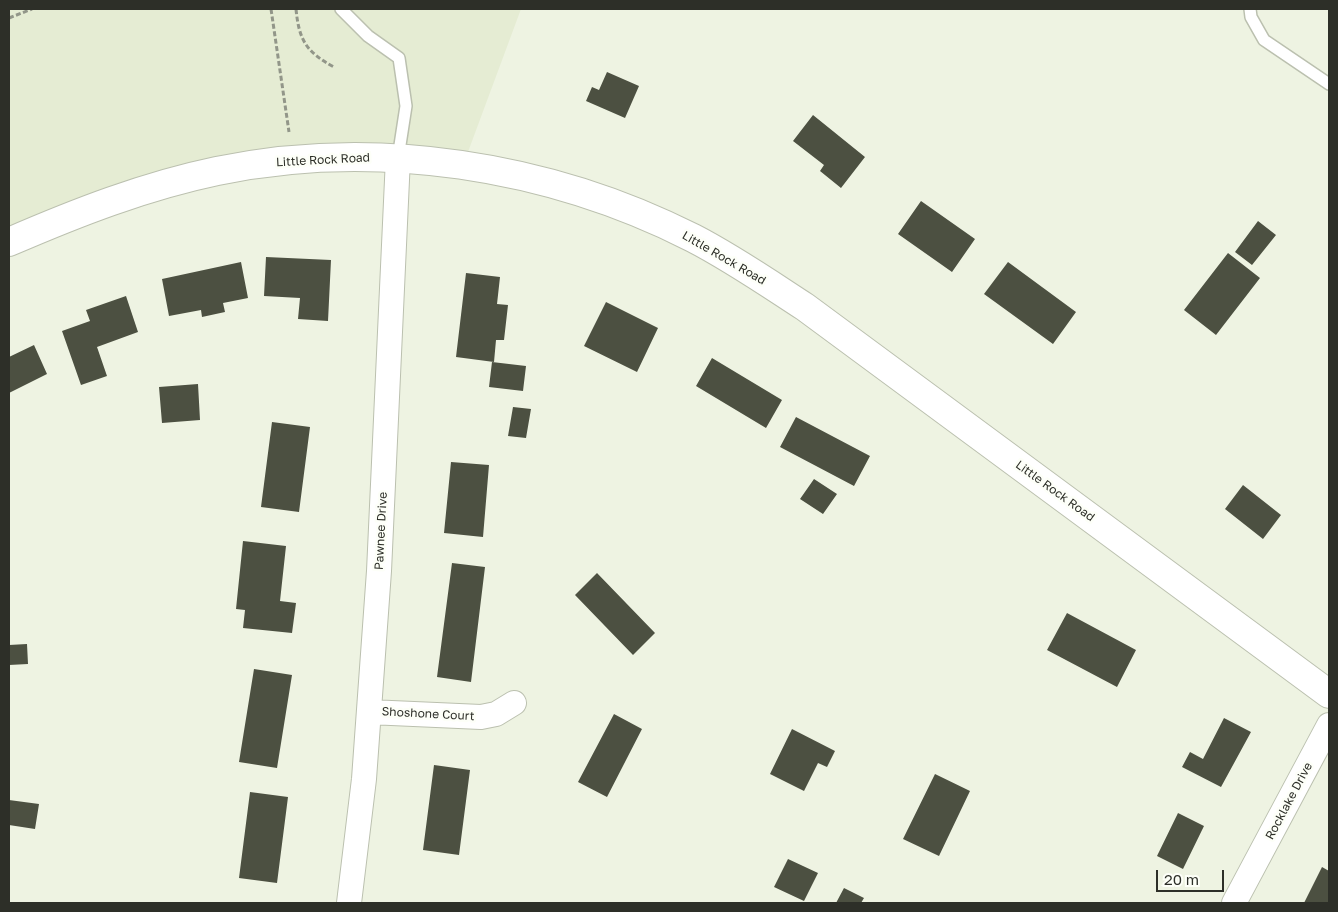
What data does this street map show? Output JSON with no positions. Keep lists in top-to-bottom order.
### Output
{
  "streets": {
    "main road": ["Little Rock Road"],
    "street": ["Pawnee Drive", "Shoshone Court", "Rocklake Drive"]
  },
  "crossings": [
    ["Little Rock Road", "Pawnee Drive"],
    ["Pawnee Drive", "Shoshone Court"]
  ],
  "scale_bar": "20 m"
}
